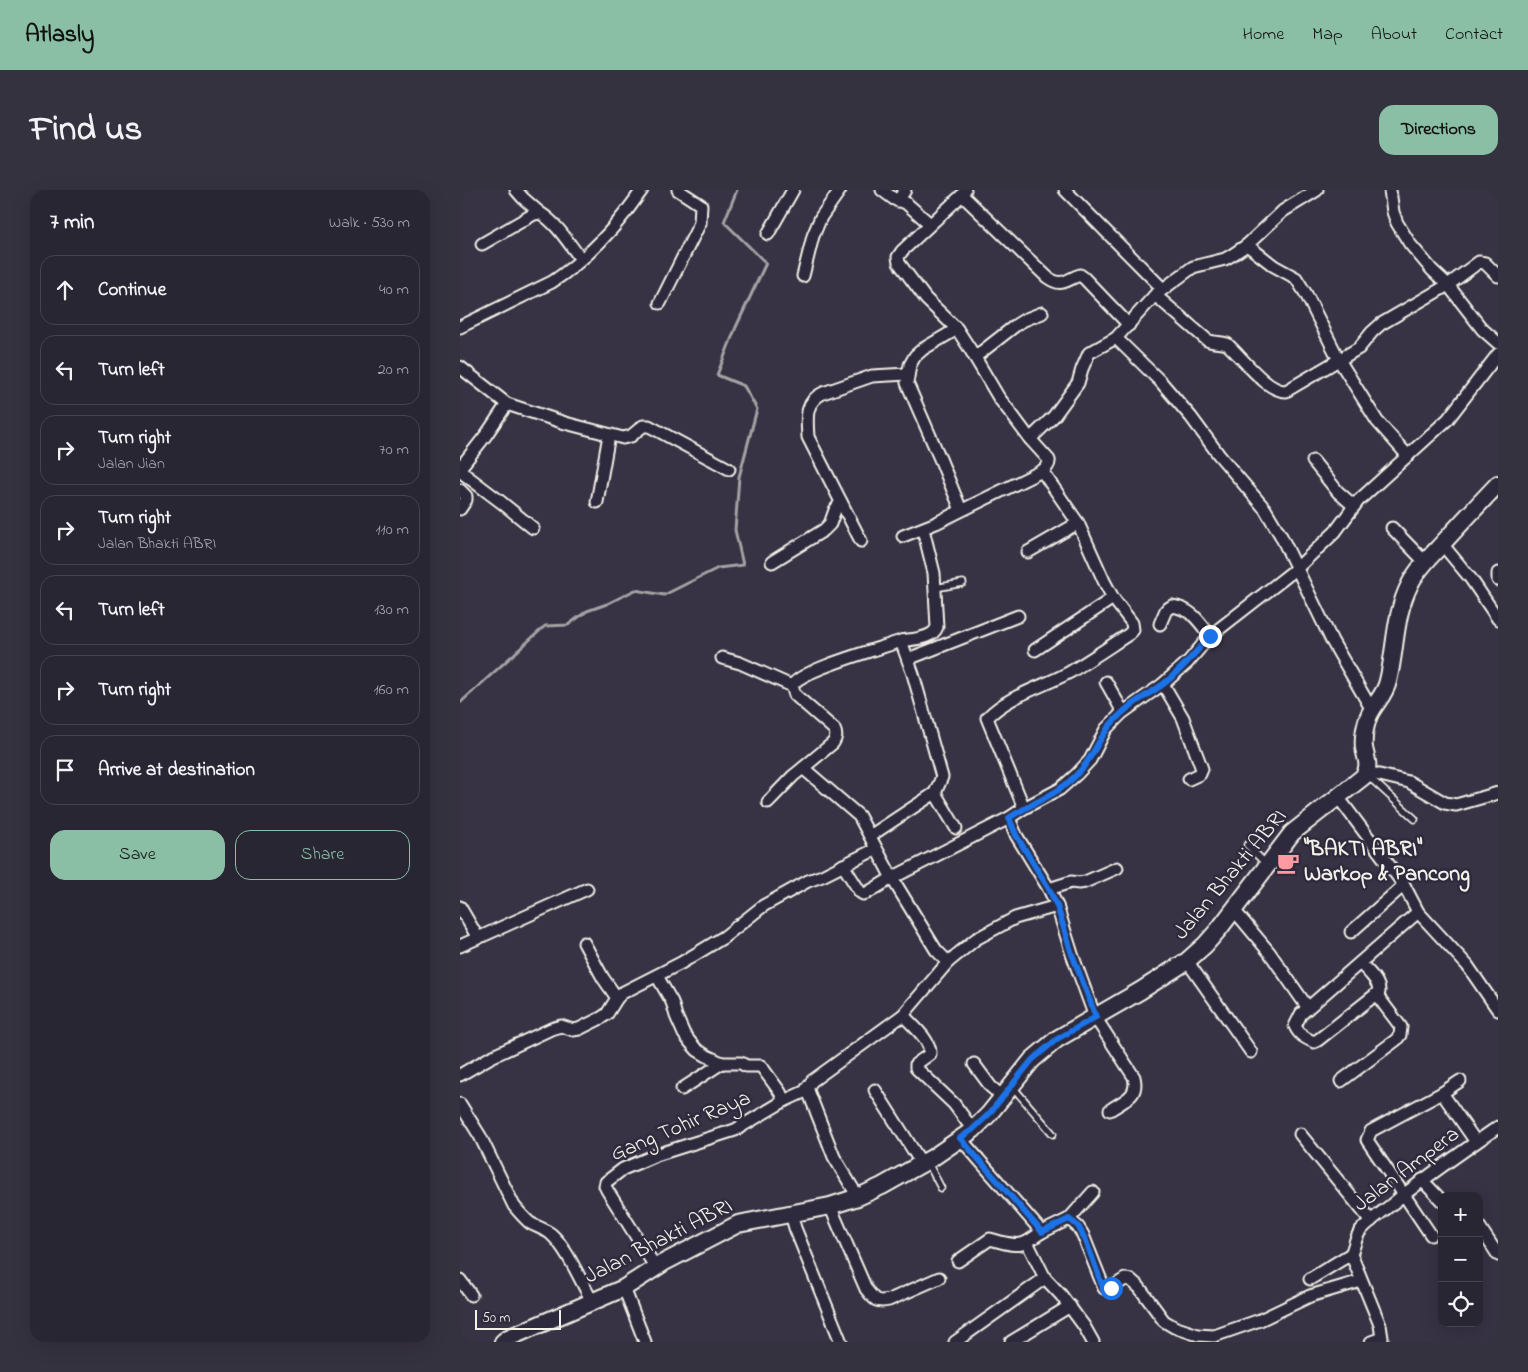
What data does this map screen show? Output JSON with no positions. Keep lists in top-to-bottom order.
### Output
{
  "streets": {
    "street": ["Jalan Bhakti ABRI", "Gang Tohir Raya", "Jalan Ampera"]
  },
  "crossings": [
    ["Jalan Bhakti ABRI", "Gang Tohir Raya"]
  ],
  "places": {
    "cafe": ["\"BAKTI ABRI\" Warkop & Pancong"]
  },
  "scale_bar": "50 m",
  "page": {
    "header": "Atlasly",
    "nav": [
      "Home",
      "Map",
      "About",
      "Contact"
    ],
    "title": "Find us",
    "buttons": [
      "Directions",
      ["Save", "Share"]
    ],
    "heading": ["7 min", "Walk · 530 m"],
    "list": [
      ["Continue", "40 m"],
      ["Turn left", "20 m"],
      ["Turn right", "Jalan Jian", "70 m"],
      ["Turn right", "Jalan Bhakti ABRI", "110 m"],
      ["Turn left", "130 m"],
      ["Turn right", "160 m"],
      "Arrive at destination"
    ],
    "map_buttons": ["+", "−"],
    "scale": "50 m"
  }
}
